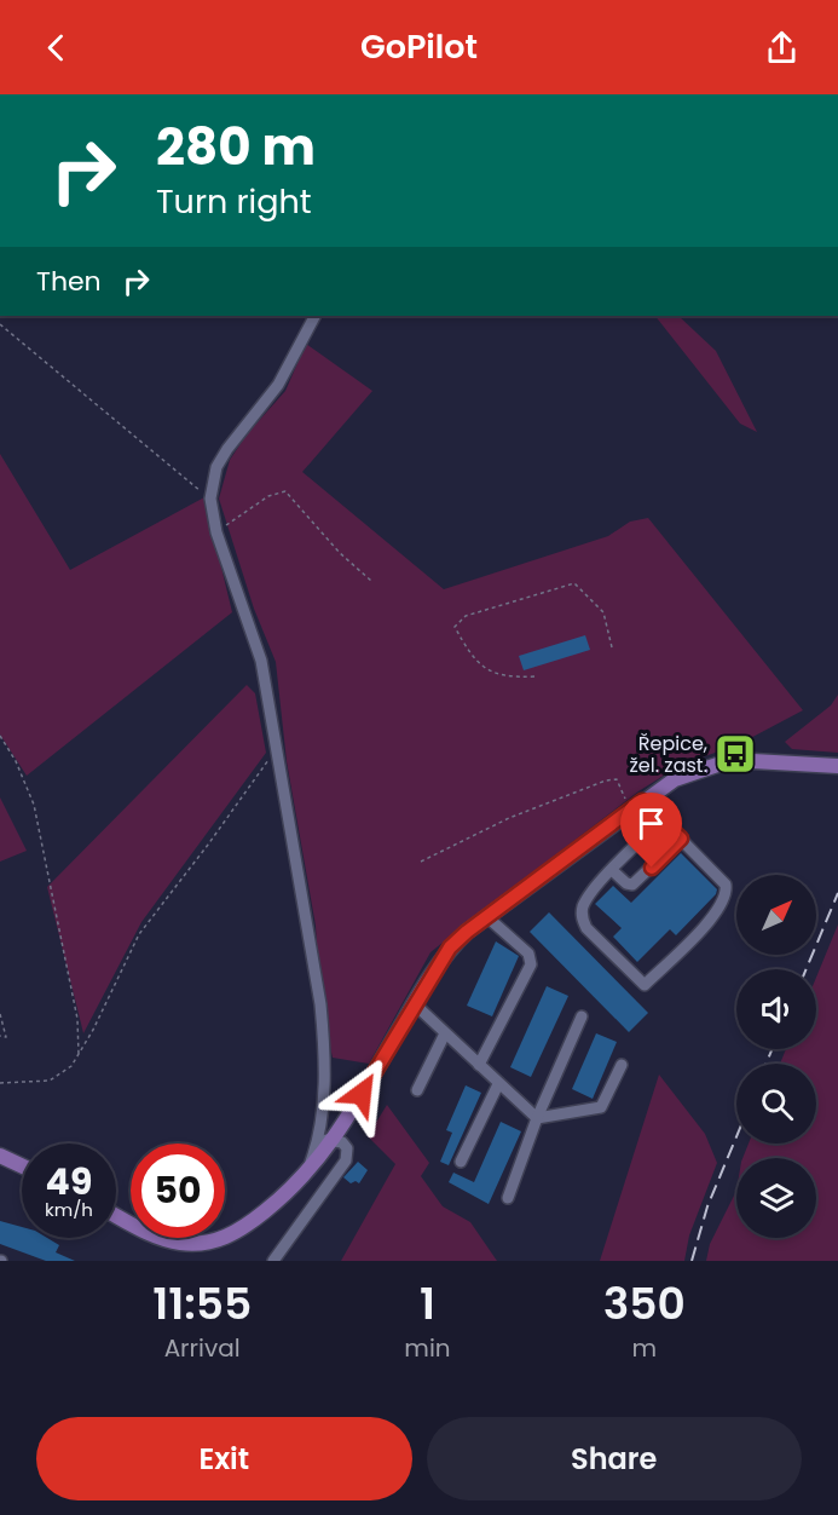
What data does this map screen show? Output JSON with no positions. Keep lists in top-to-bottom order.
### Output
{
  "places": {
    "bus stop": ["Řepice, žel. zast."]
  },
  "north": "top right",
  "page": {
    "header": "GoPilot",
    "turn": ["280 m", "Turn right"],
    "then": "Then",
    "speed": "49 km/h",
    "limit": "50",
    "eta": [
      "11:55",
      "Arrival",
      "1",
      "min",
      "350",
      "m"
    ],
    "buttons": ["Exit", "Share"]
  }
}
